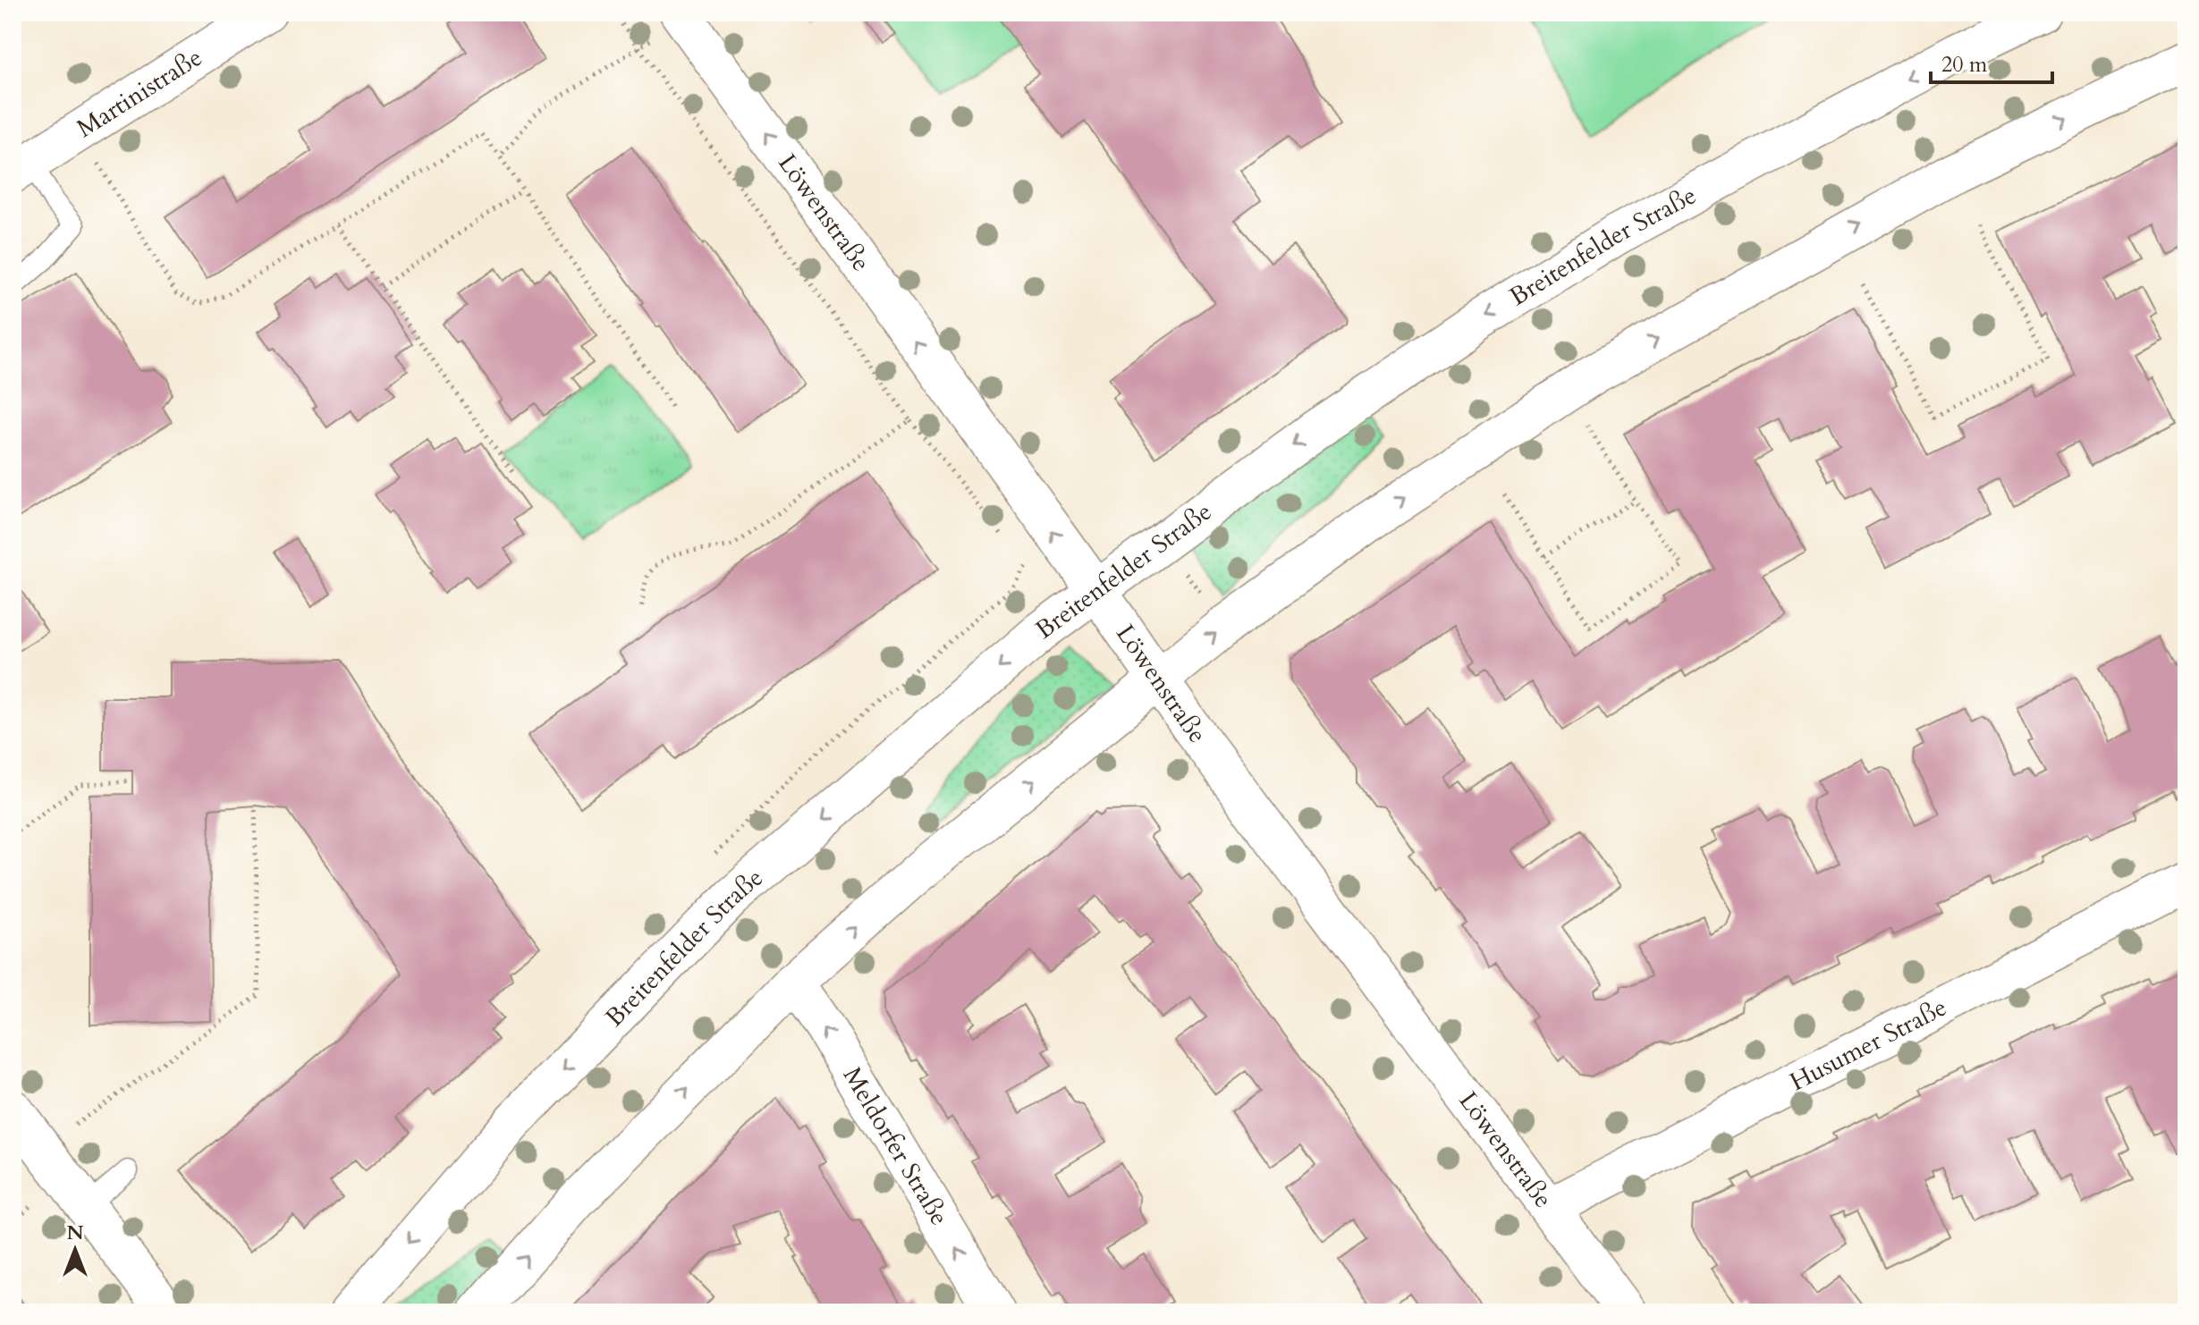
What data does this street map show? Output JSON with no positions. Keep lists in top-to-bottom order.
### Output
{
  "streets": {
    "main road": [
      "Martinistraße",
      "Löwenstraße",
      "Breitenfelder Straße",
      "Husumer Straße",
      "Meldorfer Straße"
    ]
  },
  "crossings": [
    ["Löwenstraße", "Breitenfelder Straße"],
    ["Löwenstraße", "Husumer Straße"]
  ],
  "one_way": ["Löwenstraße", "Meldorfer Straße"],
  "scale_bar": "20 m",
  "north": "top"
}
